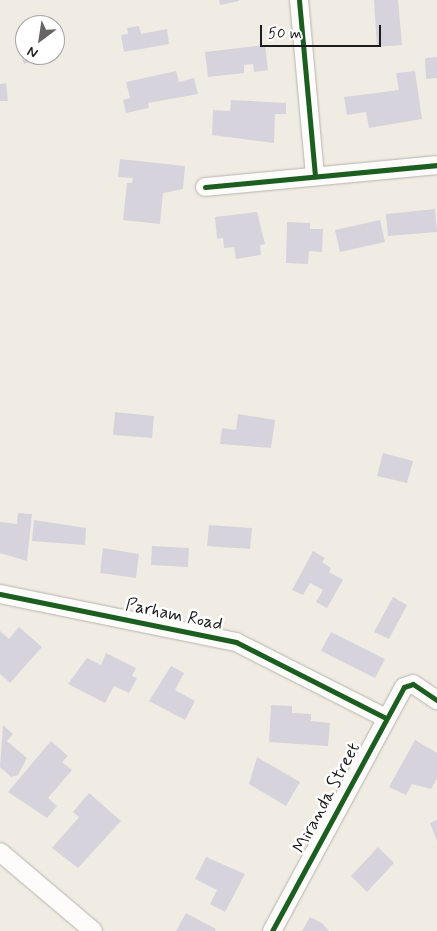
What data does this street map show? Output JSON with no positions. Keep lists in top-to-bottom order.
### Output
{
  "streets": {
    "street": ["Parham Road", "Miranda Street"]
  },
  "crossings": [
    ["Parham Road", "Miranda Street"]
  ],
  "scale_bar": "50 m",
  "north": "bottom left"
}
